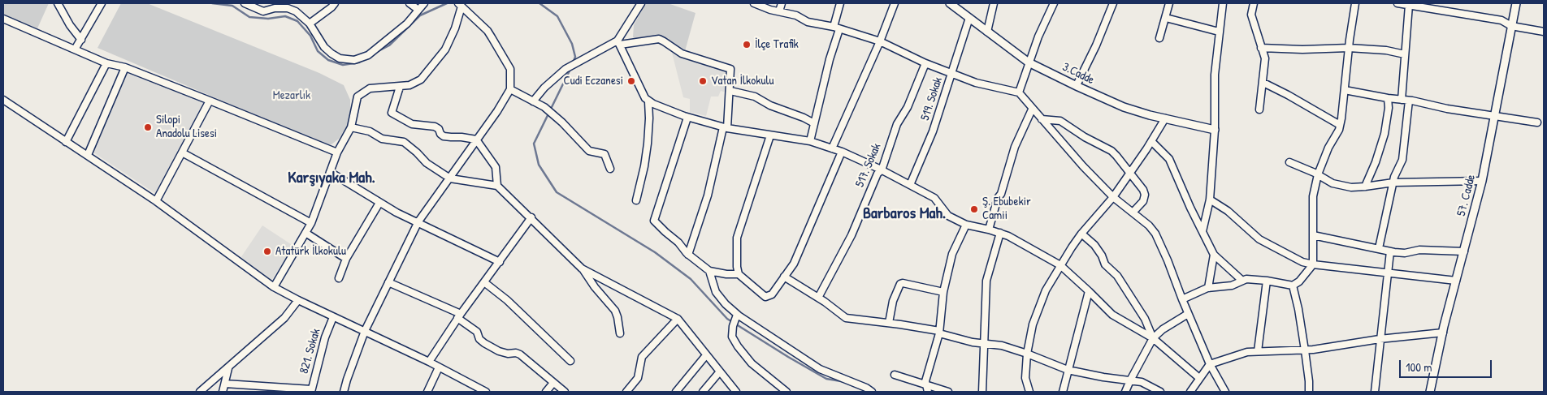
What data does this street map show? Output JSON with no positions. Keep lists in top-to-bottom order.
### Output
{
  "streets": {
    "street": [
      "3.Cadde",
      "519. Sokak",
      "517. Sokak",
      "57. Cadde",
      "821. Sokak"
    ]
  },
  "crossings": [
    ["3.Cadde", "519. Sokak"]
  ],
  "districts": ["Karşıyaka Mah.", "Barbaros Mah."],
  "parks": ["Mezarlık"],
  "places": [
    "İlçe Trafik",
    "Cudi Eczanesi",
    "Vatan İlkokulu",
    "Silopi Anadolu Lisesi",
    "Ş. Ebubekir Camii",
    "Atatürk İlkokulu"
  ],
  "scale_bar": "100 m"
}
